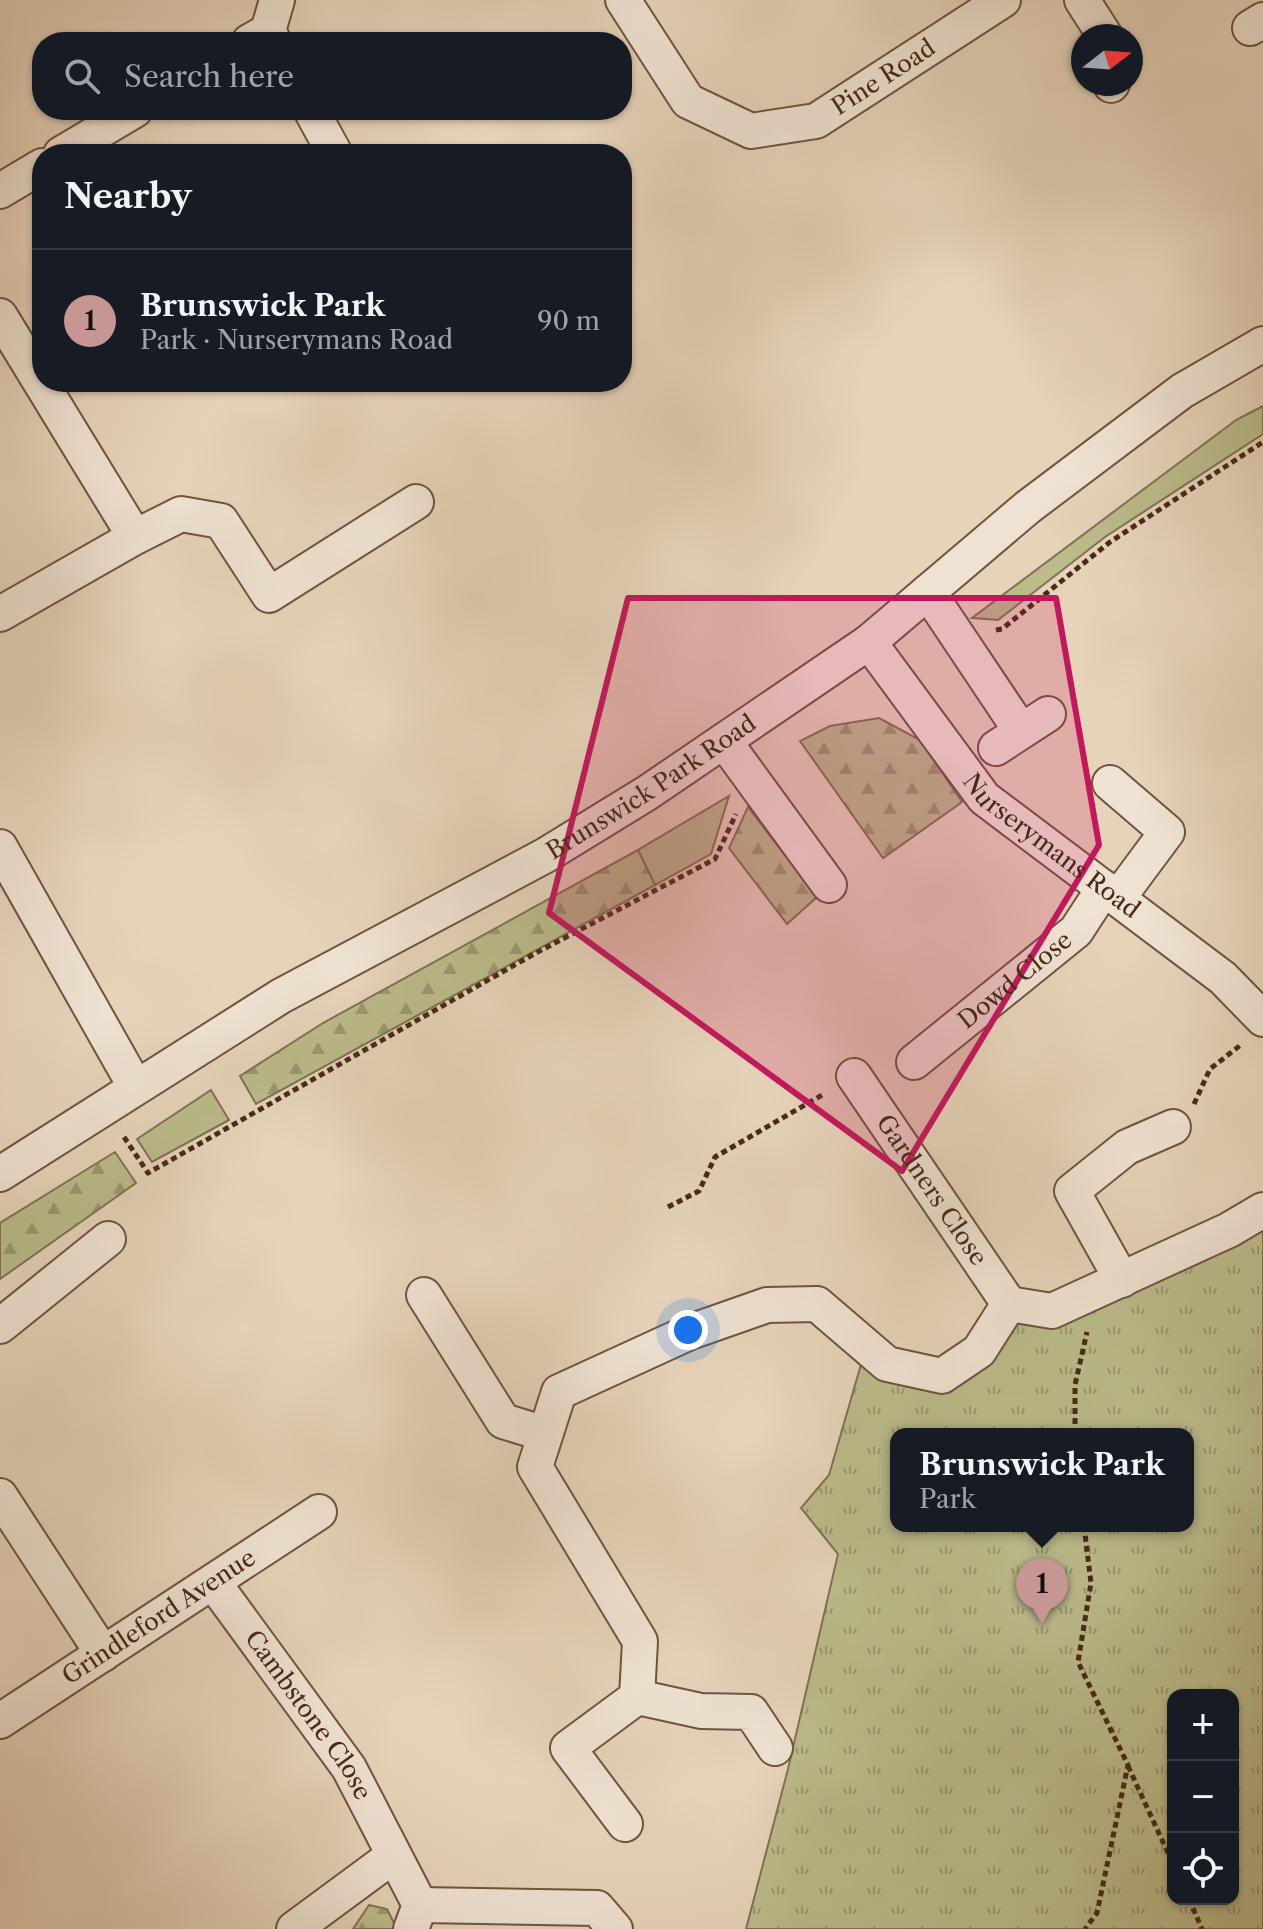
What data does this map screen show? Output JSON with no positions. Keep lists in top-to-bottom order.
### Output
{
  "streets": {
    "street": [
      "Pine Road",
      "Brunswick Park Road",
      "Nurserymans Road",
      "Dowd Close",
      "Gardners Close",
      "Grindleford Avenue",
      "Cambstone Close"
    ]
  },
  "crossings": [
    ["Brunswick Park Road", "Nurserymans Road"],
    ["Nurserymans Road", "Dowd Close"],
    ["Grindleford Avenue", "Cambstone Close"]
  ],
  "north": "right",
  "page": {
    "search": "Search here",
    "heading": "Nearby",
    "list": [
      {
        "mark": "1",
        "name": "Brunswick Park",
        "note": "Park · Nurserymans Road",
        "value": "90 m"
      }
    ],
    "popup": ["Brunswick Park", "Park"],
    "pins": "1",
    "map_buttons": ["+", "−"]
  }
}
